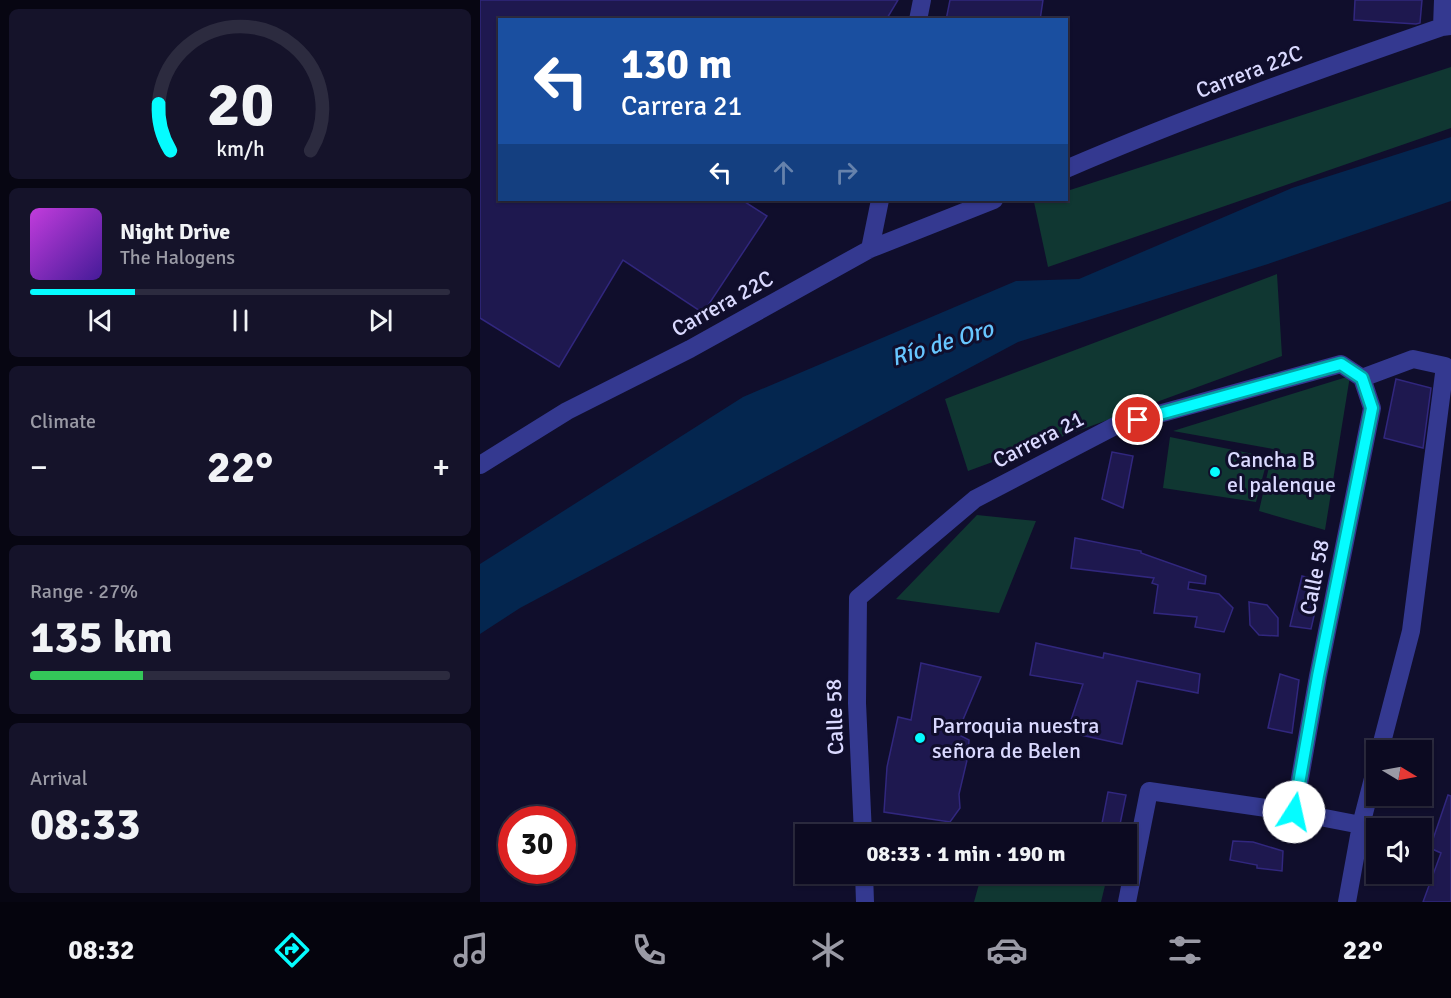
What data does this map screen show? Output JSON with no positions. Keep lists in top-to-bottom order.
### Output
{
  "streets": {
    "street": ["Carrera 22C", "Carrera 21", "Calle 58"]
  },
  "crossings": [
    ["Carrera 21", "Calle 58"]
  ],
  "water": ["Río de Oro"],
  "places": ["Cancha B el palenque", "Parroquia nuestra señora de Belen"],
  "north": "right",
  "page": {
    "turn": ["130 m", "Carrera 21"],
    "song": ["Night Drive", "The Halogens"],
    "tile": [
      "Climate",
      ["Range · 27%", "135 km"],
      ["Arrival", "08:33"]
    ],
    "heat": ["−", "22°", "+"],
    "limit": "30",
    "trip": "08:33 · 1 min · 190 m",
    "tabs": ["08:32", "22°"],
    "gauge": ["20", "km/h"]
  }
}
